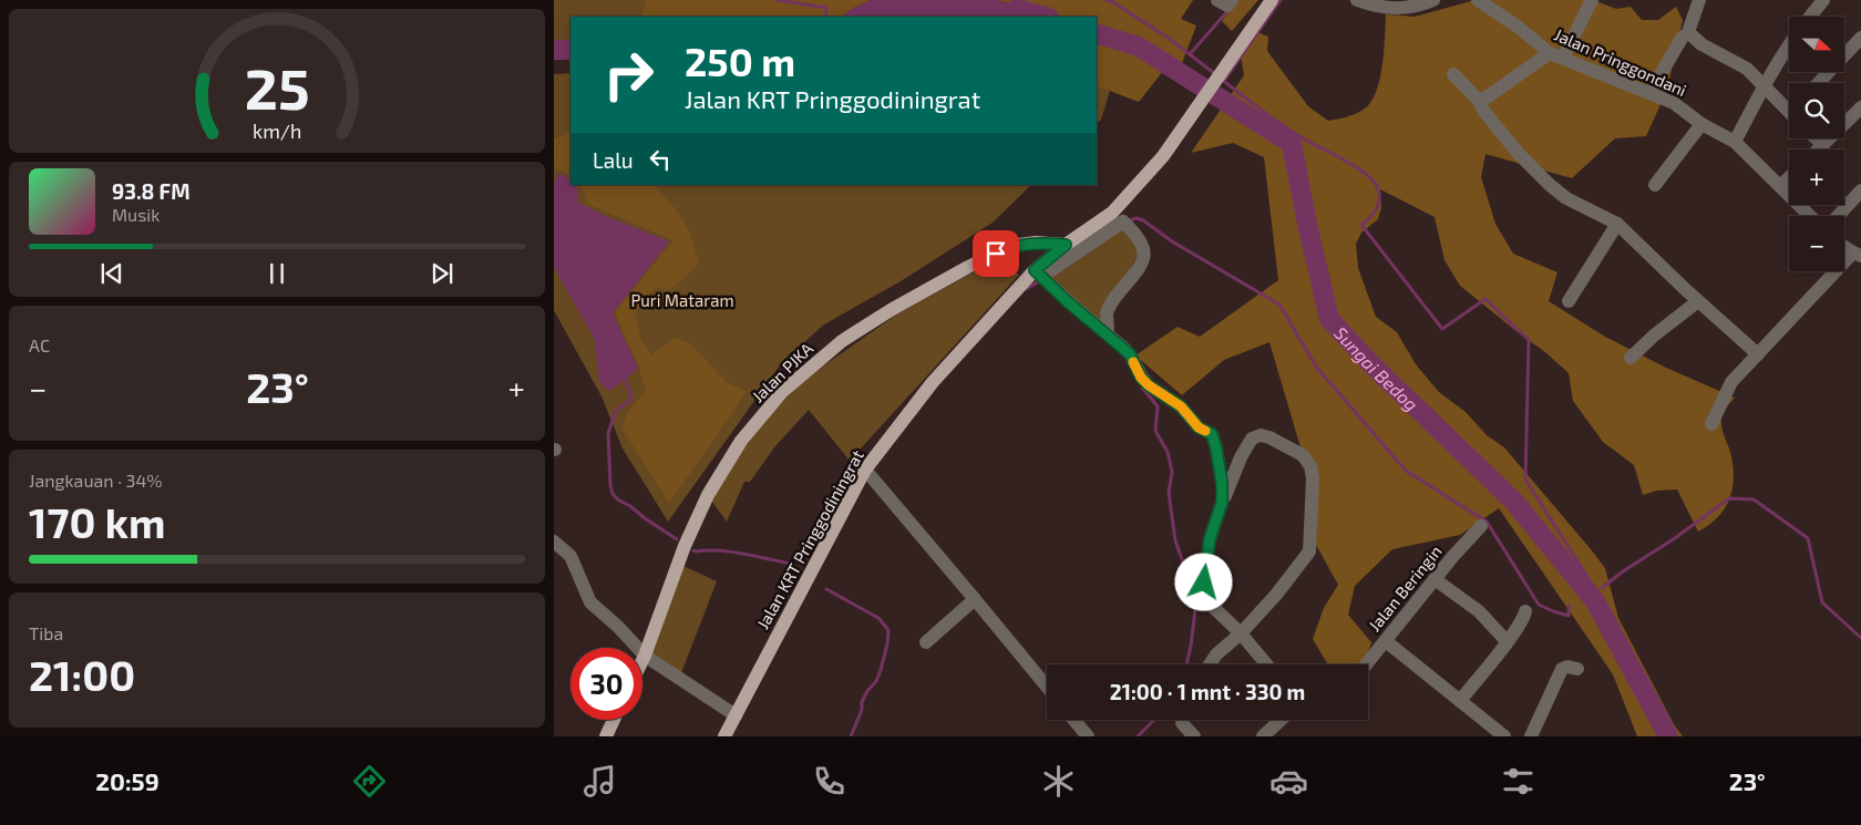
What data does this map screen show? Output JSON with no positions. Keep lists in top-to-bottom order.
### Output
{
  "streets": {
    "main road": ["Jalan PJKA", "Jalan KRT Pringgodiningrat"],
    "street": ["Jalan Pringgondani", "Jalan Beringin"]
  },
  "crossings": [
    ["Jalan PJKA", "Jalan KRT Pringgodiningrat"]
  ],
  "water": ["Sungai Bedog"],
  "parks": ["Puri Mataram"],
  "north": "right",
  "page": {
    "map_buttons": ["+", "−"],
    "turn": ["250 m", "Jalan KRT Pringgodiningrat"],
    "then": "Lalu",
    "song": ["93.8 FM", "Musik"],
    "tile": [
      "AC",
      ["Jangkauan · 34%", "170 km"],
      ["Tiba", "21:00"]
    ],
    "heat": ["−", "23°", "+"],
    "limit": "30",
    "trip": "21:00 · 1 mnt · 330 m",
    "tabs": ["20:59", "23°"],
    "gauge": ["25", "km/h"]
  }
}
